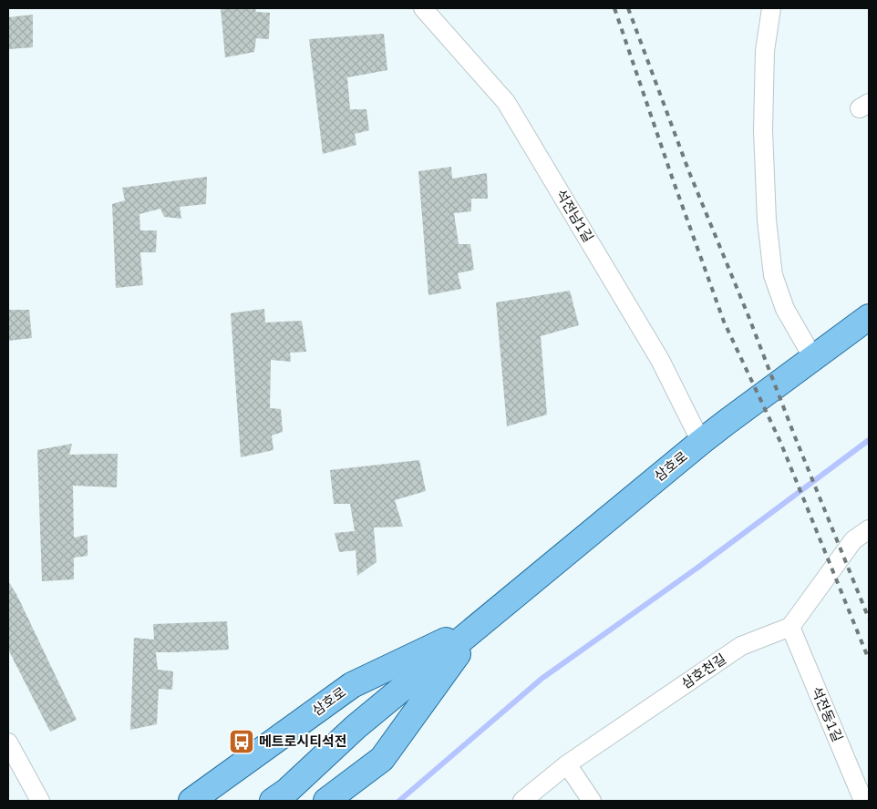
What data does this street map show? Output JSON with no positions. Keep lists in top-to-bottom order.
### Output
{
  "streets": {
    "main road": ["삼호로"],
    "street": ["석전남1길", "삼호천길", "석전동1길"]
  },
  "crossings": [
    ["석전남1길", "삼호로"],
    ["삼호천길", "석전동1길"]
  ],
  "places": {
    "bus stop": ["메트로시티석전"]
  }
}
